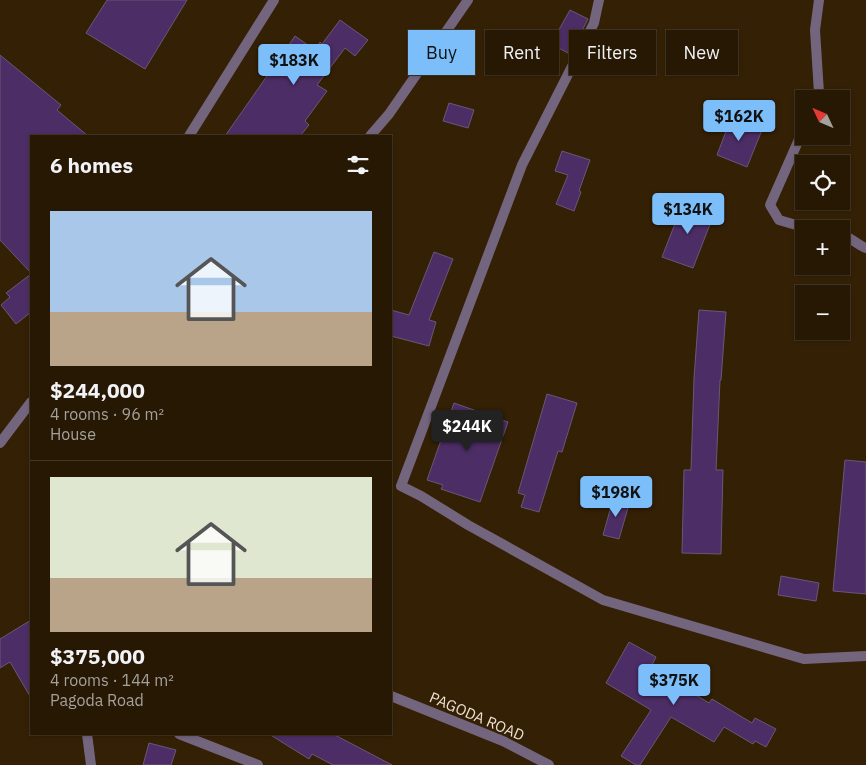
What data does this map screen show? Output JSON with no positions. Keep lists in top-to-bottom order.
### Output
{
  "streets": {
    "street": ["PAGODA ROAD"]
  },
  "north": "top left",
  "page": {
    "chip": [
      "Buy",
      "Rent",
      "Filters",
      "New"
    ],
    "price": [
      "$183K",
      "$162K",
      "$134K",
      "$244K",
      "$198K",
      "$375K"
    ],
    "map_buttons": ["+", "−"],
    "heading": "6 homes",
    "list": [
      {
        "name": "$244,000",
        "note": "4 rooms · 96 m² · House"
      },
      {
        "name": "$375,000",
        "note": "4 rooms · 144 m² · Pagoda Road"
      }
    ]
  }
}
